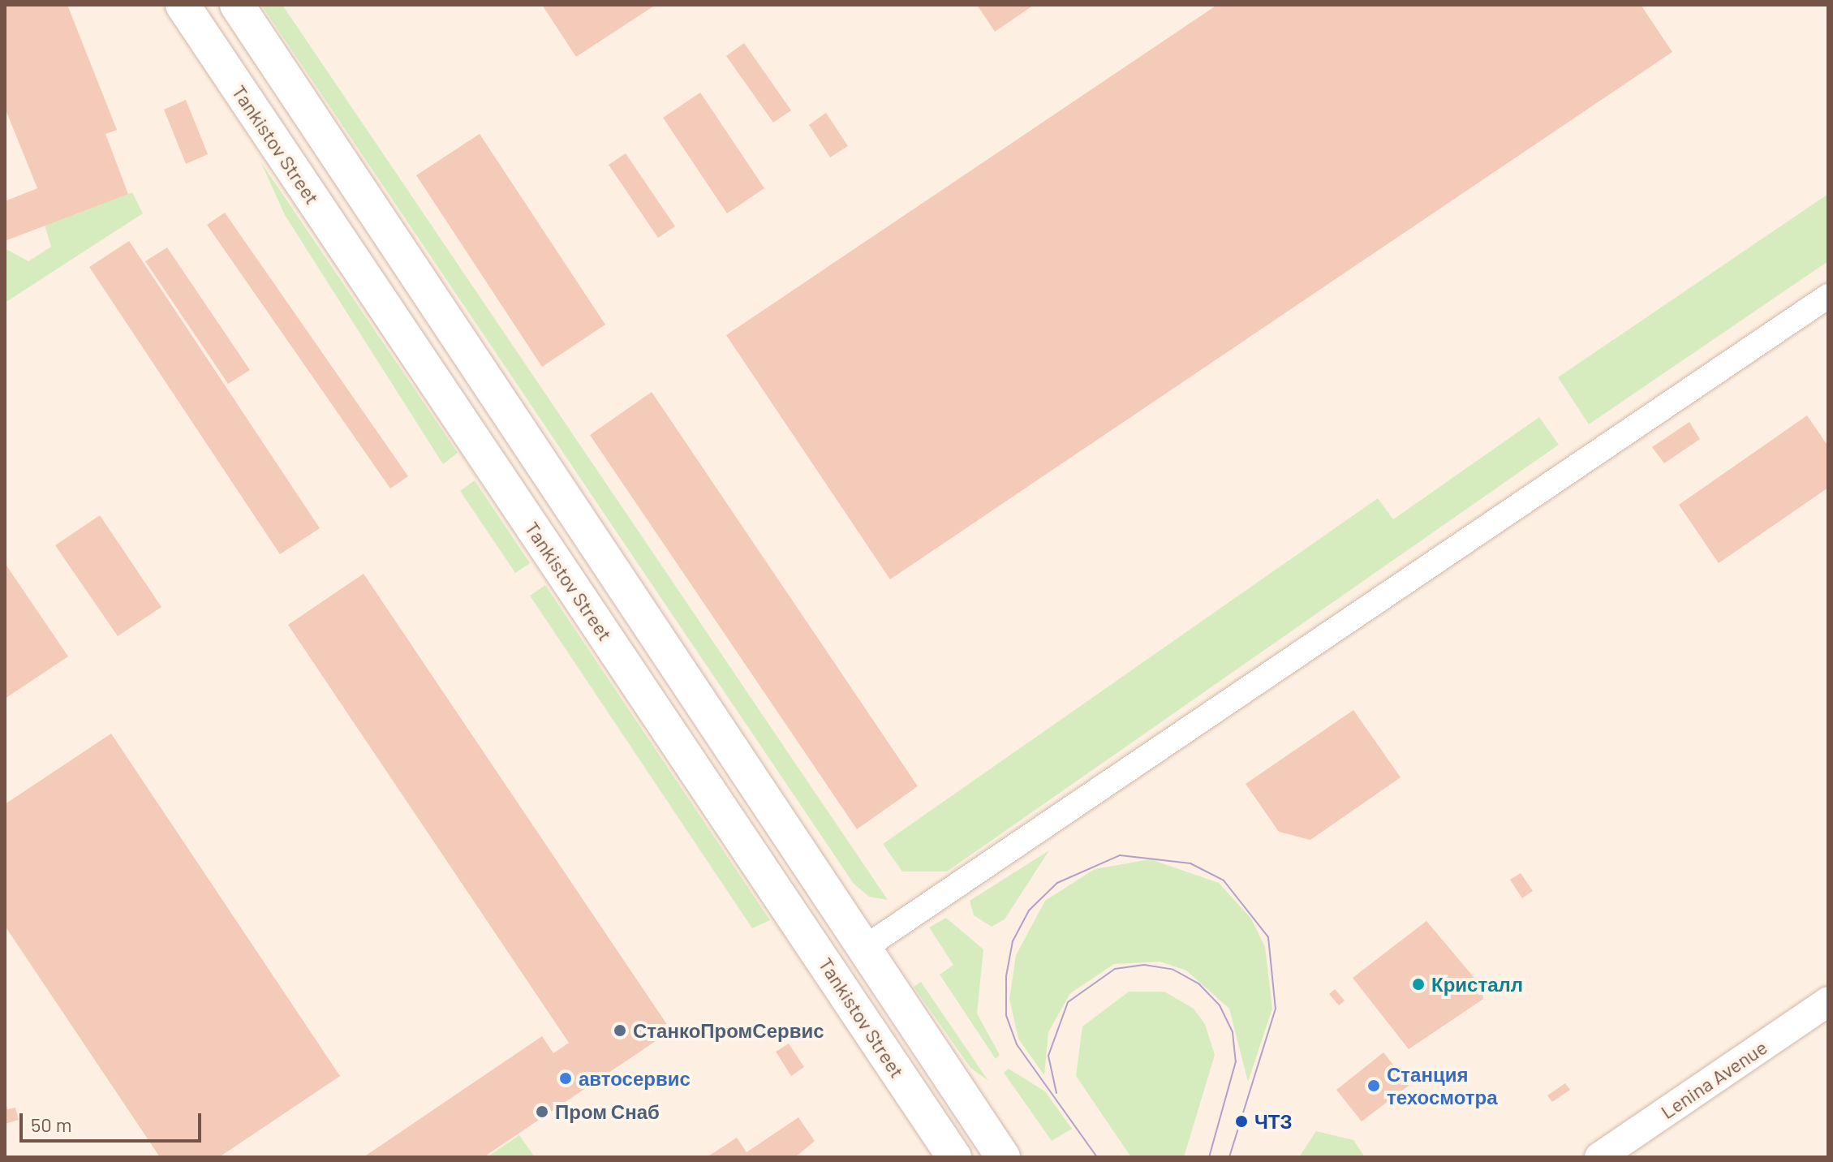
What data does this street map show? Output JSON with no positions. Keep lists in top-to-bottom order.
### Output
{
  "streets": {
    "main road": ["Tankistov Street"],
    "street": ["Lenina Avenue"]
  },
  "places": [
    "Кристалл",
    "СтанкоПромСервис",
    "автосервис",
    "Станция техосмотра",
    "Пром Снаб",
    "ЧТЗ"
  ],
  "scale_bar": "50 m"
}
